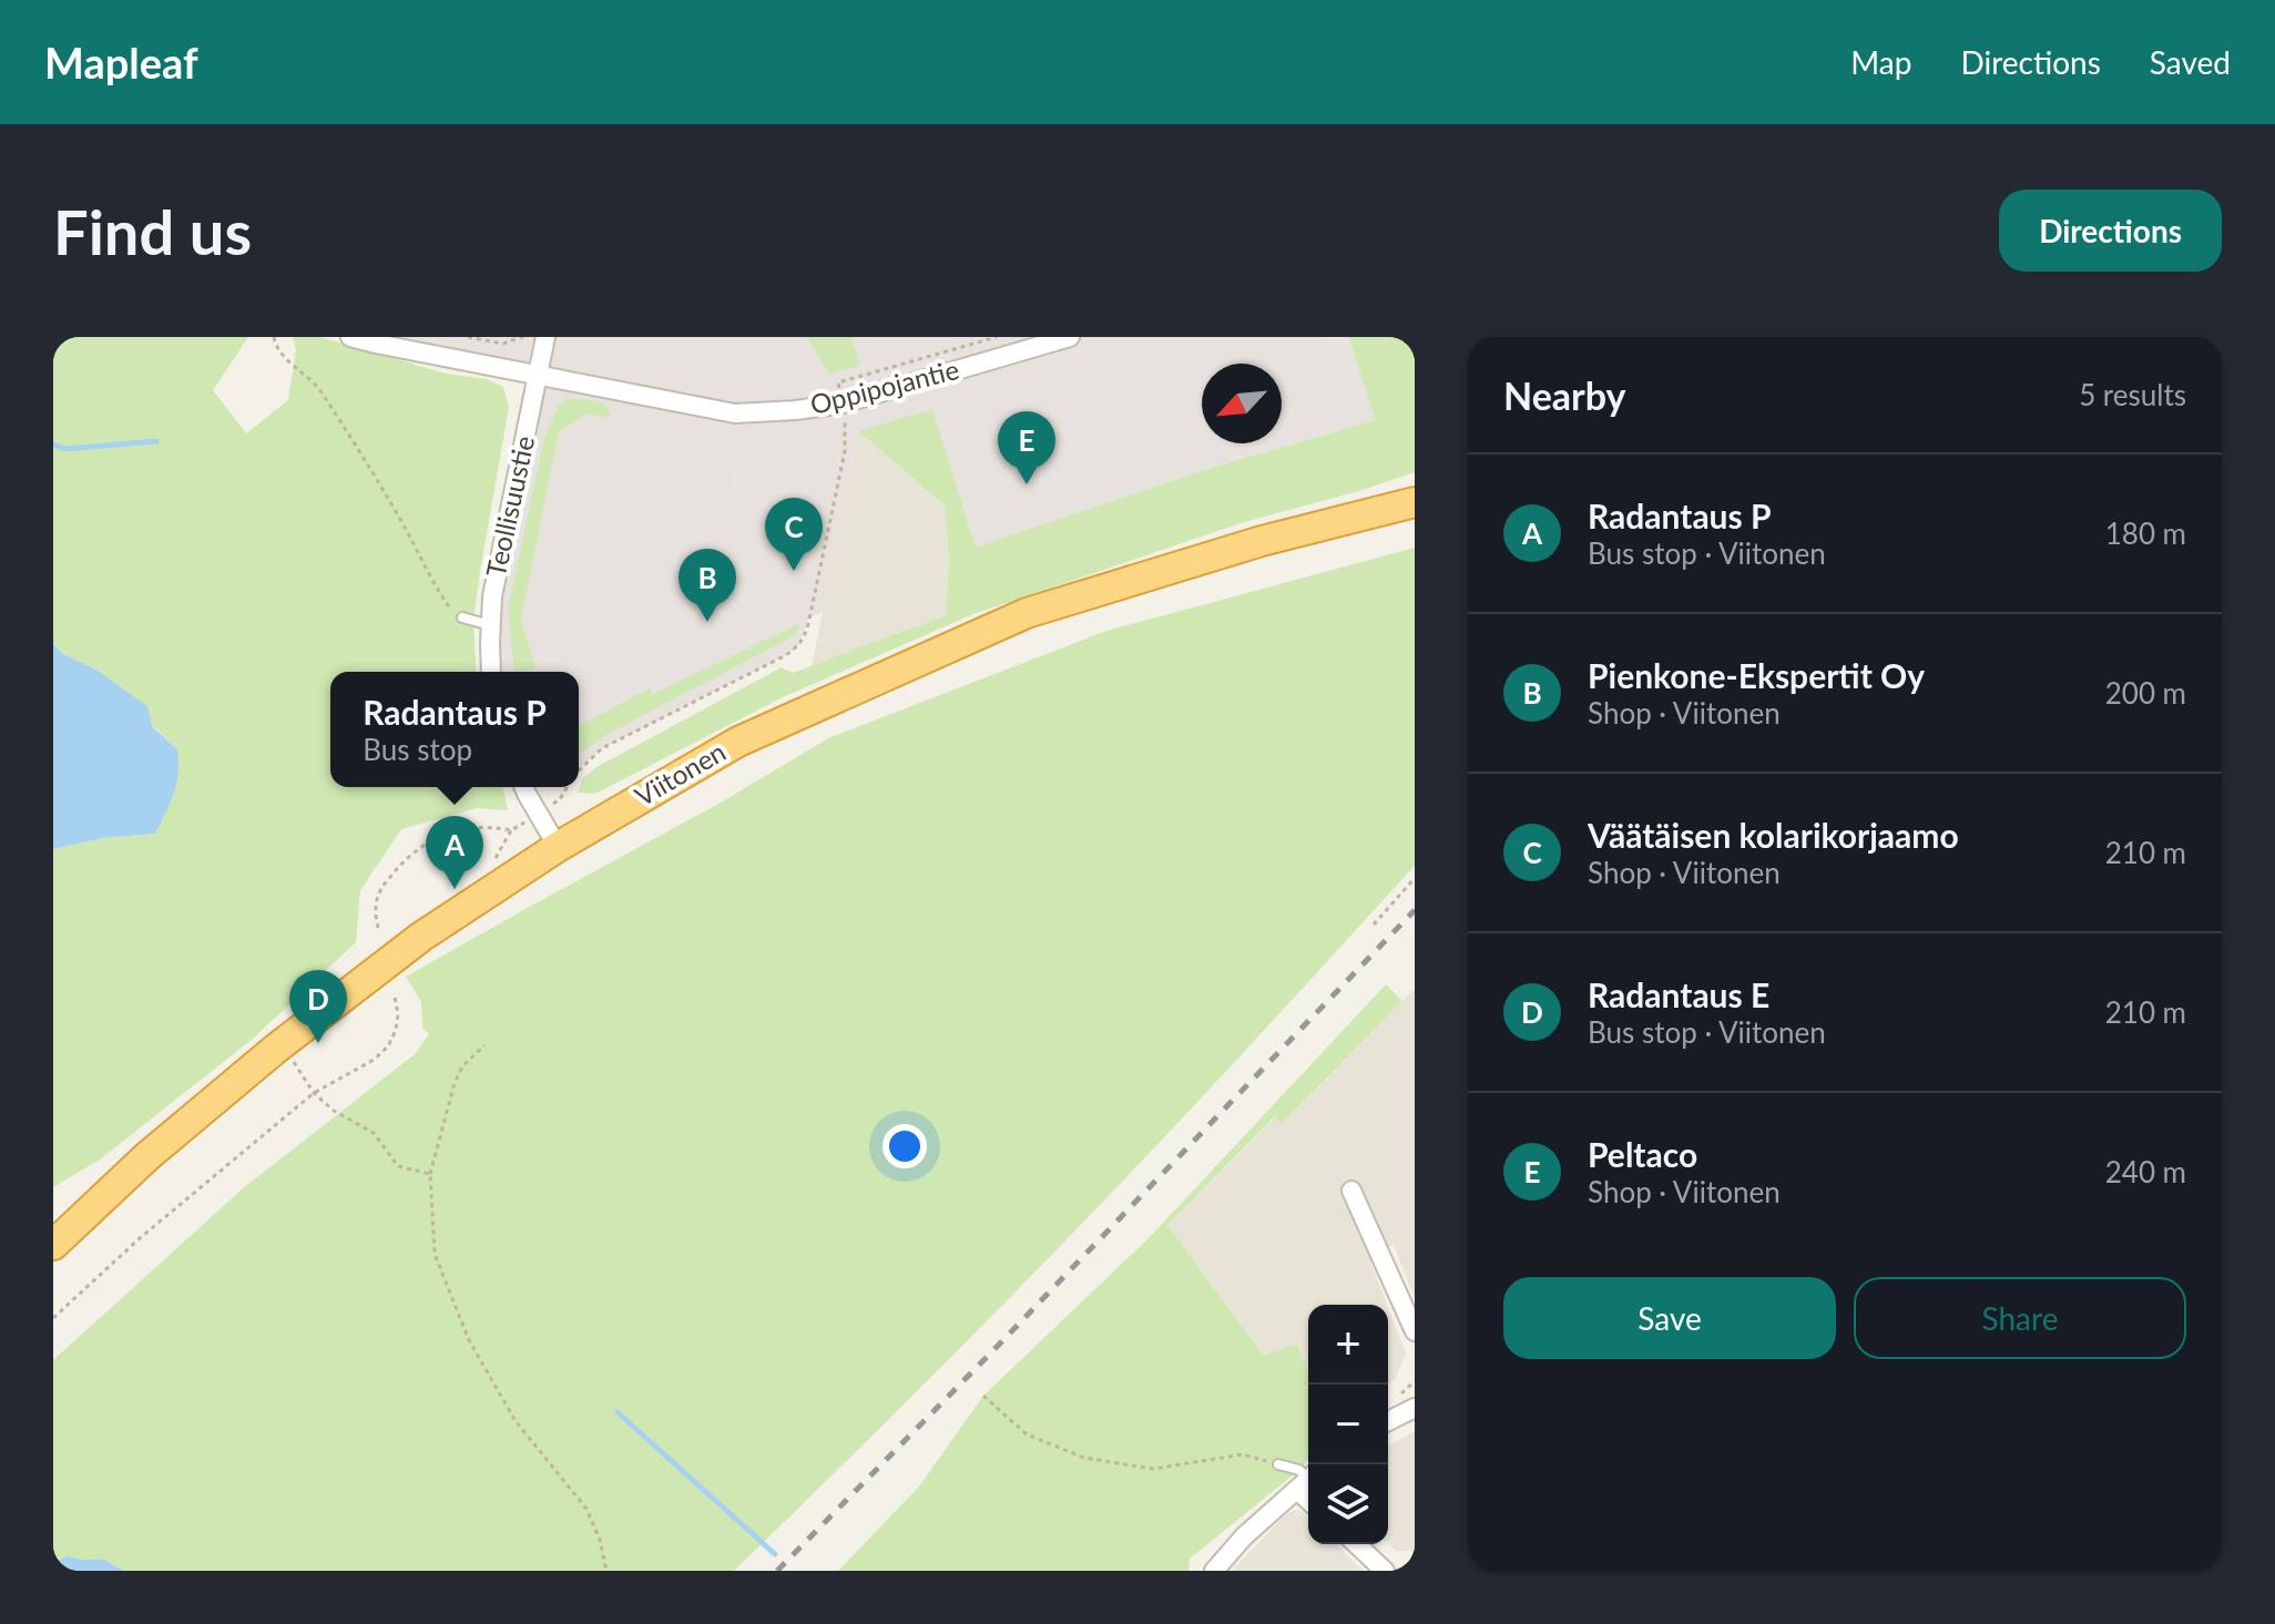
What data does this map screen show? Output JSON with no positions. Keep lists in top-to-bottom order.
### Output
{
  "streets": {
    "highway": ["Viitonen"],
    "street": ["Oppipojantie", "Teollisuustie"]
  },
  "crossings": [
    ["Oppipojantie", "Teollisuustie"]
  ],
  "north": "bottom left",
  "page": {
    "header": "Mapleaf",
    "nav": ["Map", "Directions", "Saved"],
    "buttons": [
      "Directions",
      ["Save", "Share"]
    ],
    "title": "Find us",
    "heading": ["Nearby", "5 results"],
    "pins": [
      "E",
      "C",
      "B",
      "A",
      "D"
    ],
    "list": [
      {
        "mark": "A",
        "name": "Radantaus P",
        "note": "Bus stop · Viitonen",
        "value": "180 m"
      },
      {
        "mark": "B",
        "name": "Pienkone-Ekspertit Oy",
        "note": "Shop · Viitonen",
        "value": "200 m"
      },
      {
        "mark": "C",
        "name": "Väätäisen kolarikorjaamo",
        "note": "Shop · Viitonen",
        "value": "210 m"
      },
      {
        "mark": "D",
        "name": "Radantaus E",
        "note": "Bus stop · Viitonen",
        "value": "210 m"
      },
      {
        "mark": "E",
        "name": "Peltaco",
        "note": "Shop · Viitonen",
        "value": "240 m"
      }
    ],
    "popup": ["Radantaus P", "Bus stop"],
    "map_buttons": ["+", "−"]
  }
}
